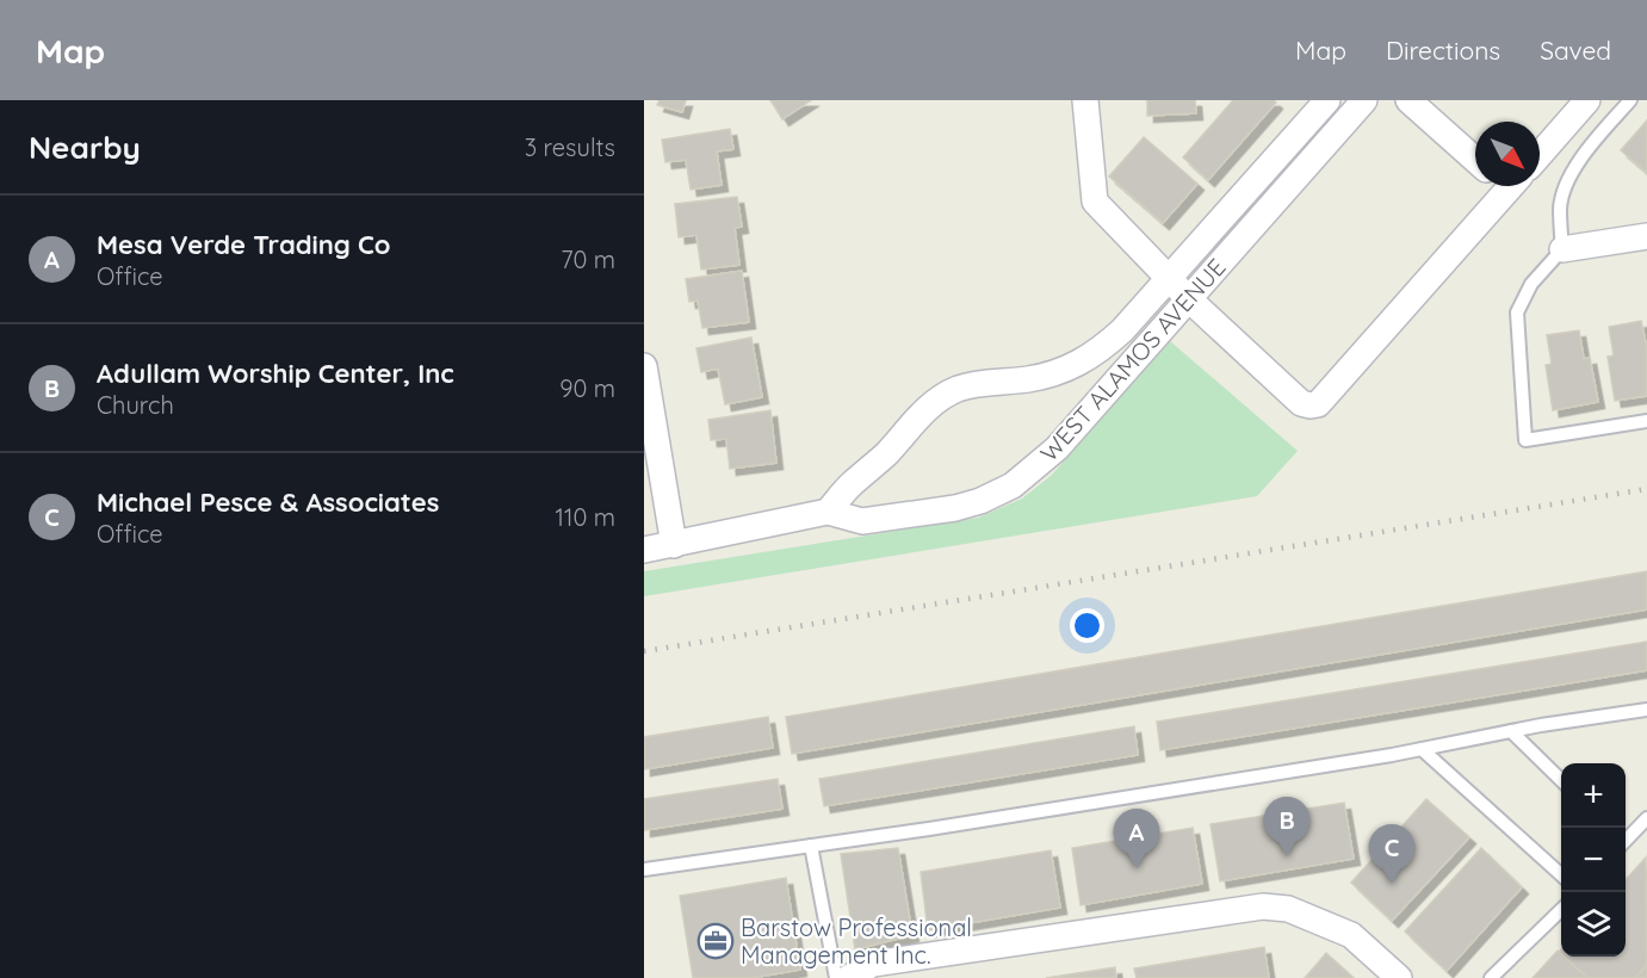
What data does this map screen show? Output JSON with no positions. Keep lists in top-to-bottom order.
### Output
{
  "streets": {
    "street": ["WEST ALAMOS AVENUE"]
  },
  "places": {
    "office": ["Barstow Professional Management Inc."]
  },
  "north": "bottom right",
  "page": {
    "header": "Map",
    "nav": ["Map", "Directions", "Saved"],
    "heading": ["Nearby", "3 results"],
    "list": [
      {
        "mark": "A",
        "name": "Mesa Verde Trading Co",
        "note": "Office",
        "value": "70 m"
      },
      {
        "mark": "B",
        "name": "Adullam Worship Center, Inc",
        "note": "Church",
        "value": "90 m"
      },
      {
        "mark": "C",
        "name": "Michael Pesce & Associates",
        "note": "Office",
        "value": "110 m"
      }
    ],
    "map_buttons": ["+", "−"],
    "pins": ["B", "A", "C"]
  }
}
